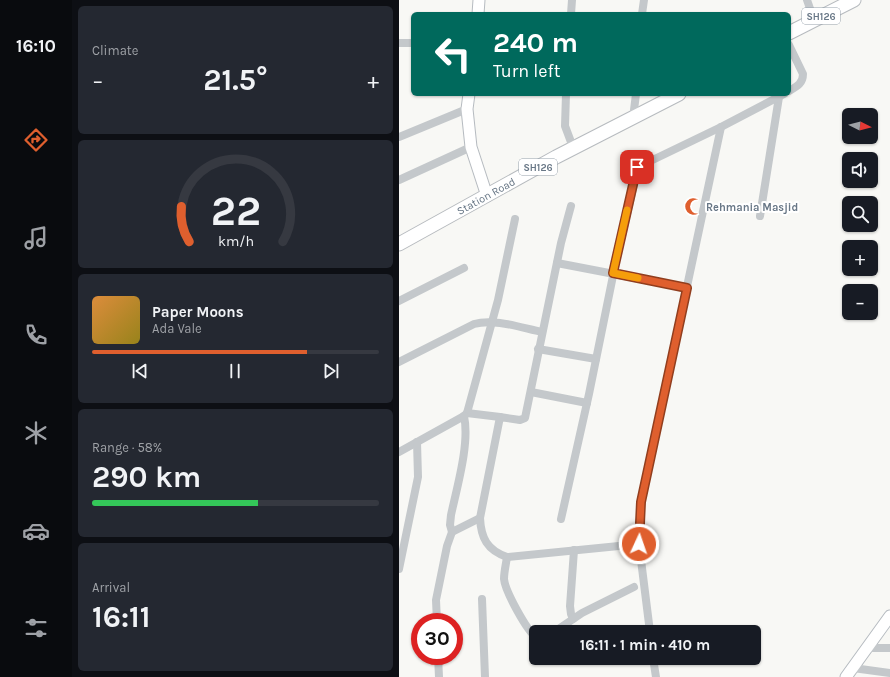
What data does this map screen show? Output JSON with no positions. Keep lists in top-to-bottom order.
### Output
{
  "streets": {
    "main road": ["SH126", "Station Road"]
  },
  "places": {
    "mosque": ["Rehmania Masjid"]
  },
  "north": "right",
  "page": {
    "tabs": "16:10",
    "tile": [
      "Climate",
      ["Range · 58%", "290 km"],
      ["Arrival", "16:11"]
    ],
    "turn": ["240 m", "Turn left"],
    "heat": ["−", "21.5°", "+"],
    "map_buttons": ["+", "−"],
    "song": ["Paper Moons", "Ada Vale"],
    "limit": "30",
    "trip": "16:11 · 1 min · 410 m",
    "gauge": ["22", "km/h"]
  }
}
